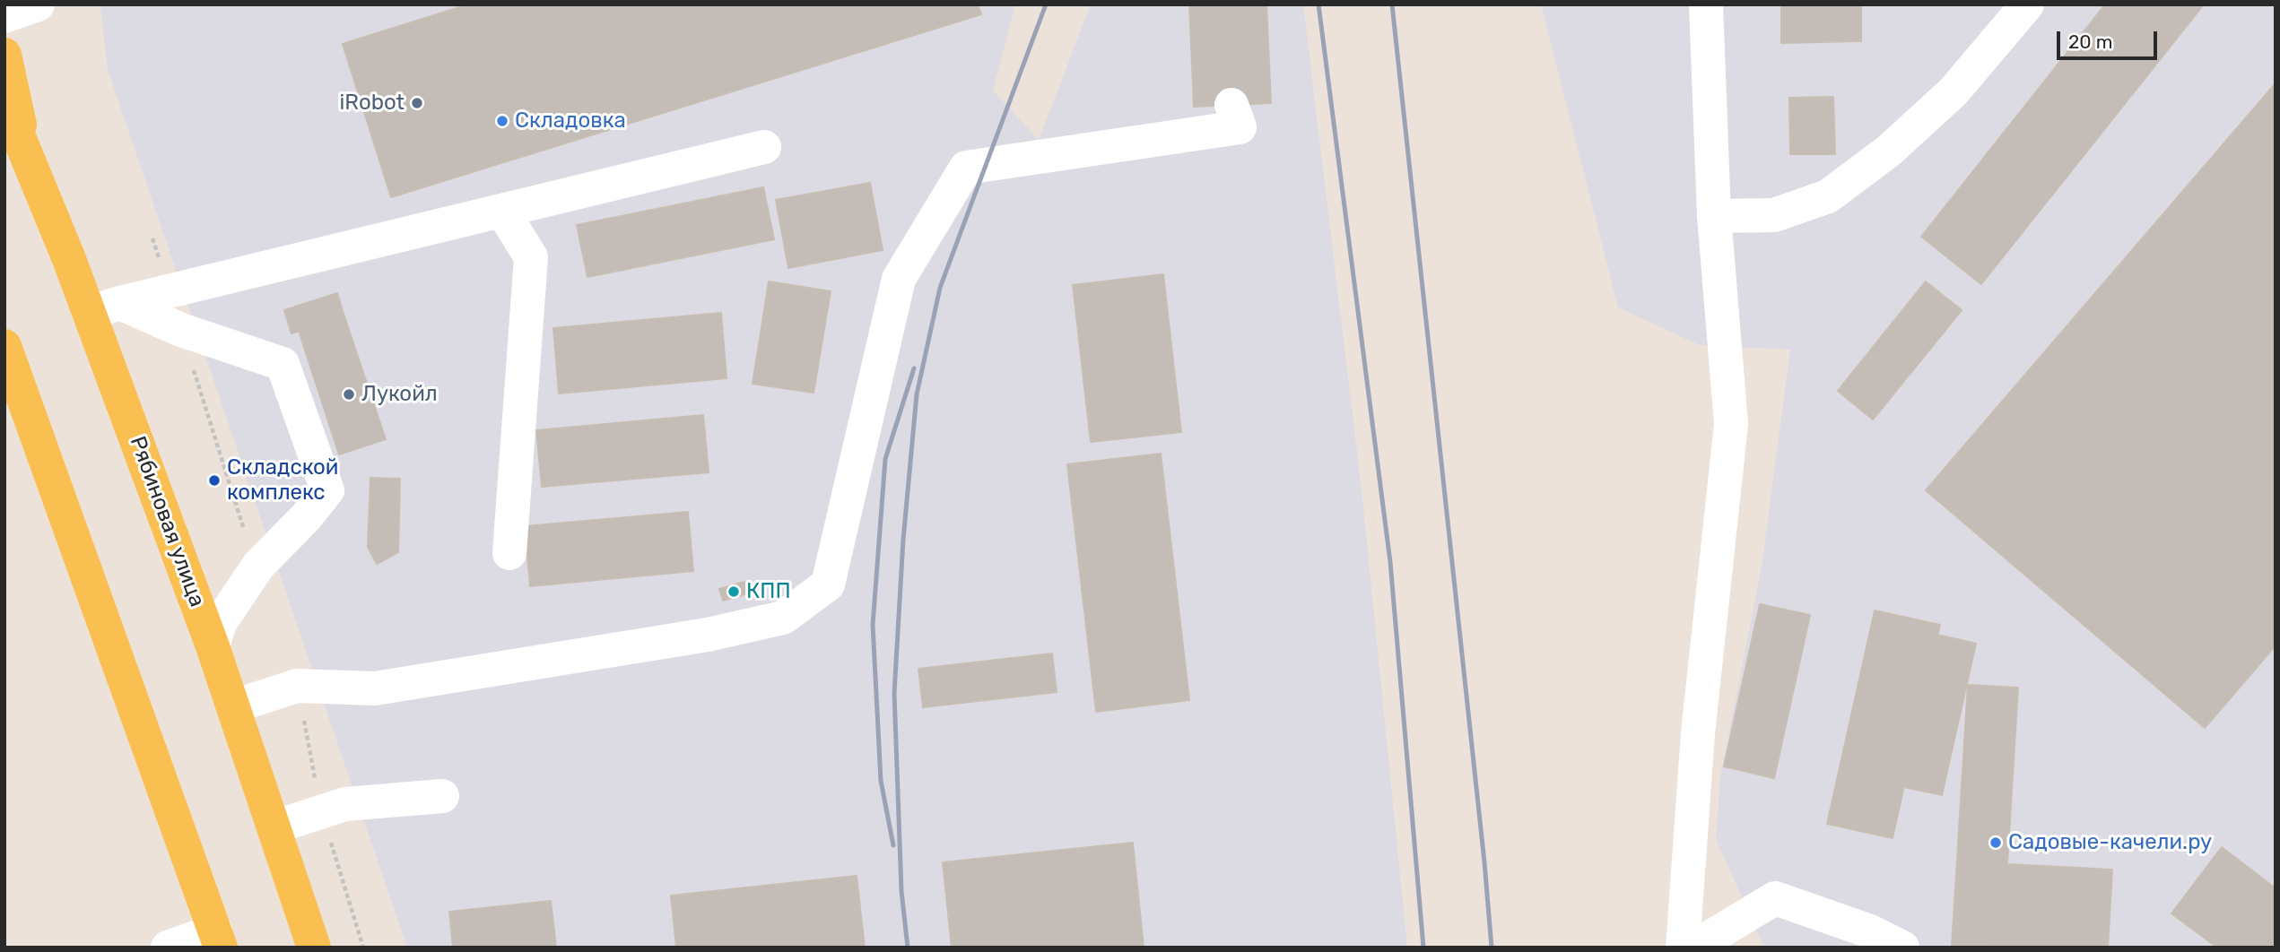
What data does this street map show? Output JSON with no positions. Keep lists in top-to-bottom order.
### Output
{
  "streets": {
    "main road": ["Рябиновая улица"]
  },
  "places": [
    "iRobot",
    "Складовка",
    "Лукойл",
    "Складской комплекс",
    "КПП",
    "Садовые-качели.ру"
  ],
  "scale_bar": "20 m"
}
